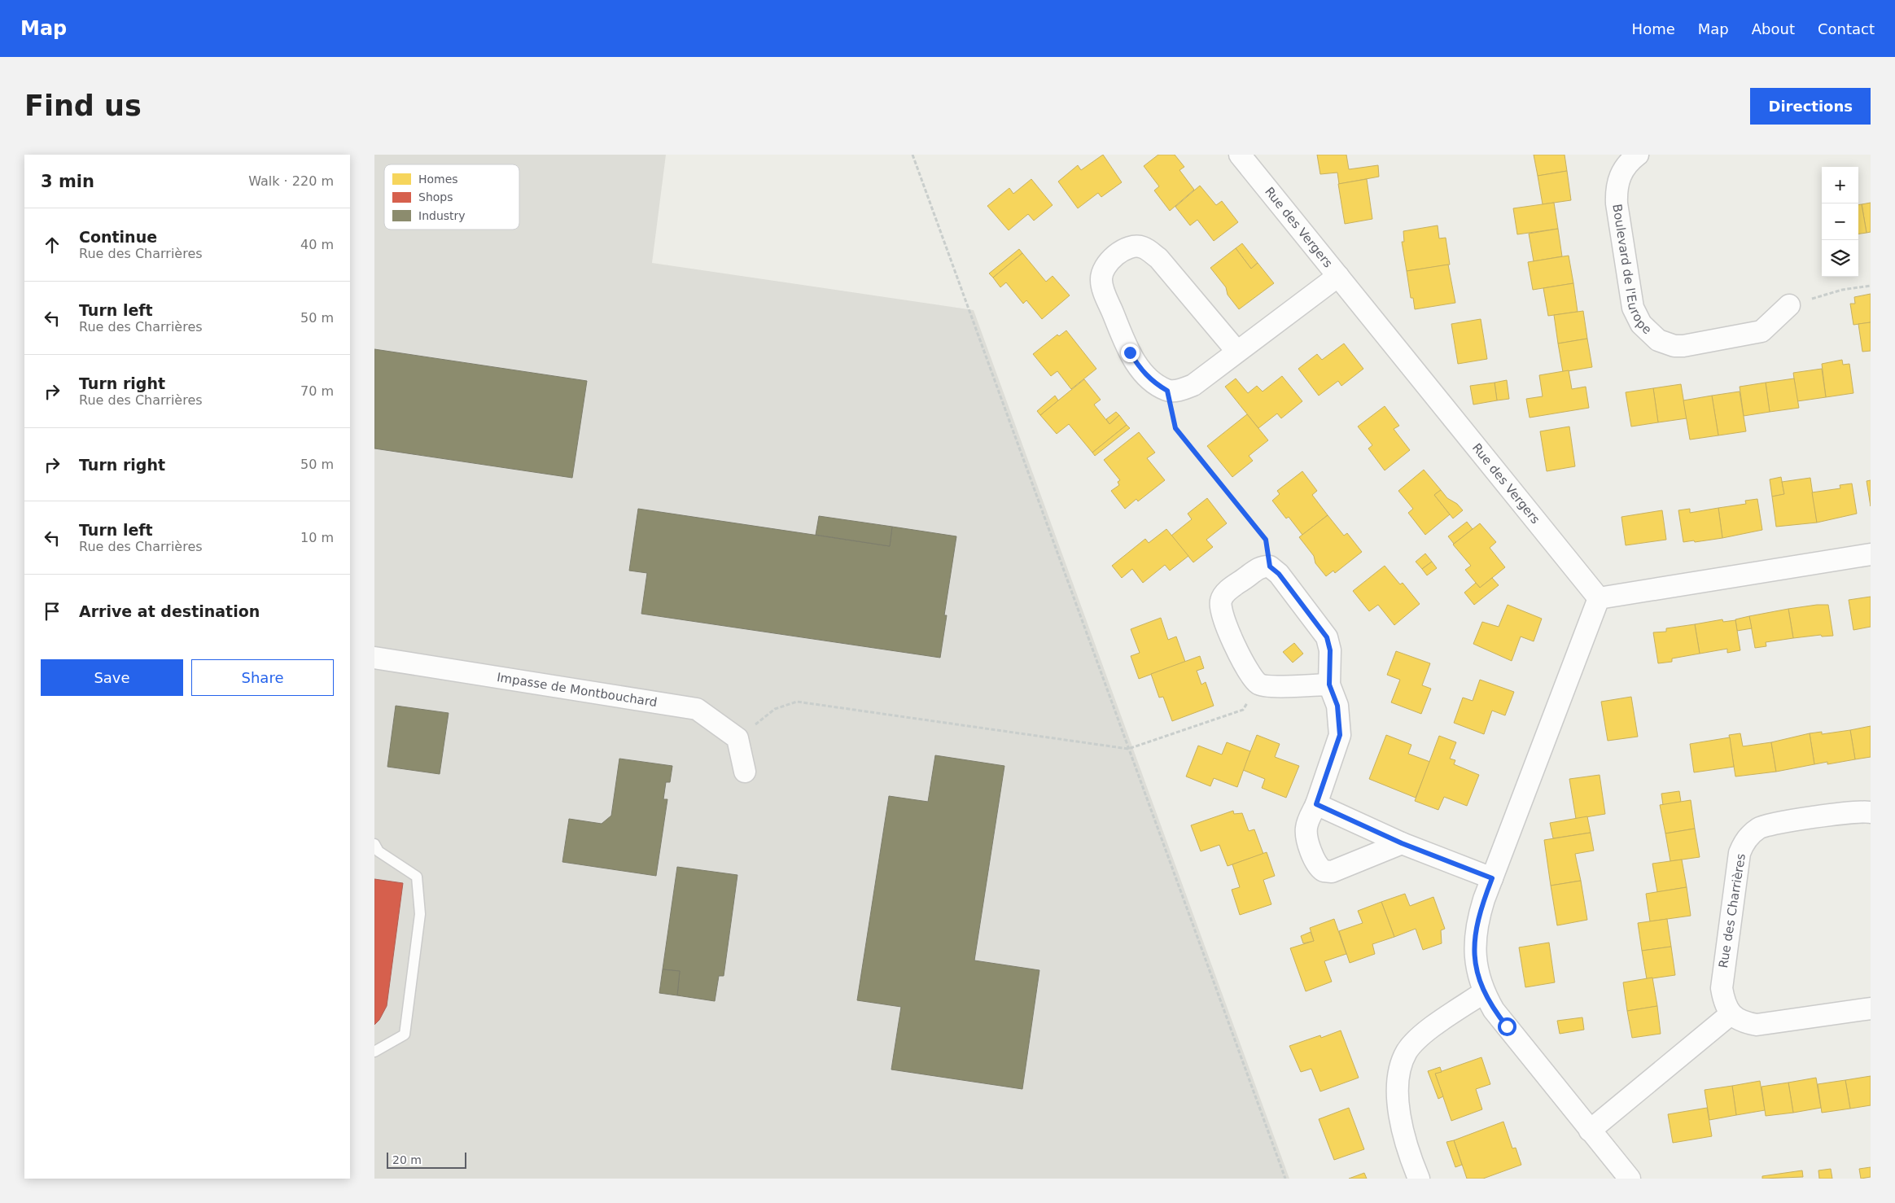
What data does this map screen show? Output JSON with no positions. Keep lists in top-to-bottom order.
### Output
{
  "streets": {
    "street": [
      "Rue des Vergers",
      "Boulevard de l'Europe",
      "Impasse de Montbouchard",
      "Rue des Charrières"
    ]
  },
  "legend": ["Homes", "Shops", "Industry"],
  "scale_bar": "20 m",
  "page": {
    "header": "Map",
    "nav": [
      "Home",
      "Map",
      "About",
      "Contact"
    ],
    "buttons": [
      "Directions",
      ["Save", "Share"]
    ],
    "title": "Find us",
    "heading": ["3 min", "Walk · 220 m"],
    "map_buttons": ["+", "−"],
    "list": [
      ["Continue", "Rue des Charrières", "40 m"],
      ["Turn left", "Rue des Charrières", "50 m"],
      ["Turn right", "Rue des Charrières", "70 m"],
      ["Turn right", "50 m"],
      ["Turn left", "Rue des Charrières", "10 m"],
      "Arrive at destination"
    ],
    "scale": "20 m"
  }
}
